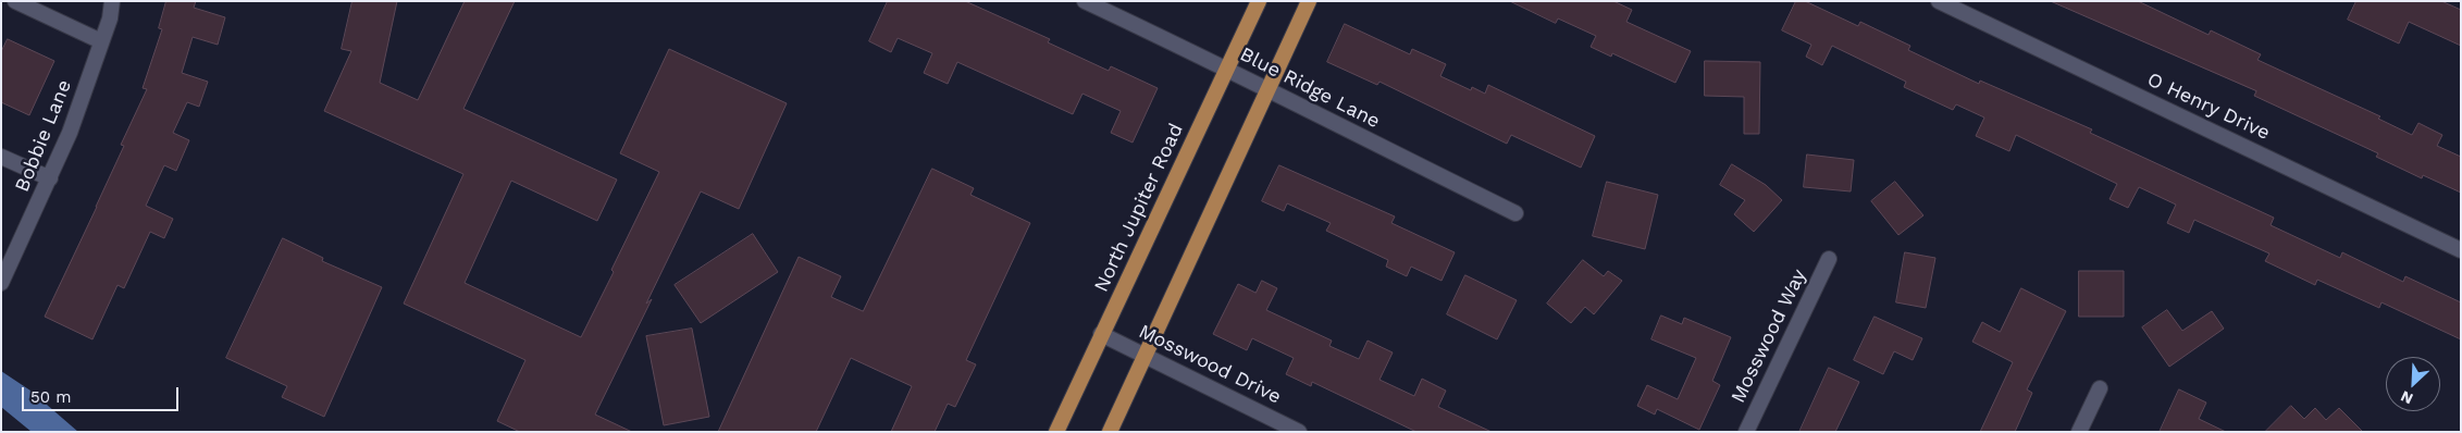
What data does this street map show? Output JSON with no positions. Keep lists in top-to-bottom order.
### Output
{
  "streets": {
    "main road": ["North Jupiter Road"],
    "street": [
      "Blue Ridge Lane",
      "O Henry Drive",
      "Bobbie Lane",
      "Mosswood Way",
      "Mosswood Drive"
    ]
  },
  "crossings": [
    ["Blue Ridge Lane", "North Jupiter Road"],
    ["North Jupiter Road", "Mosswood Drive"]
  ],
  "scale_bar": "50 m",
  "north": "bottom left"
}
